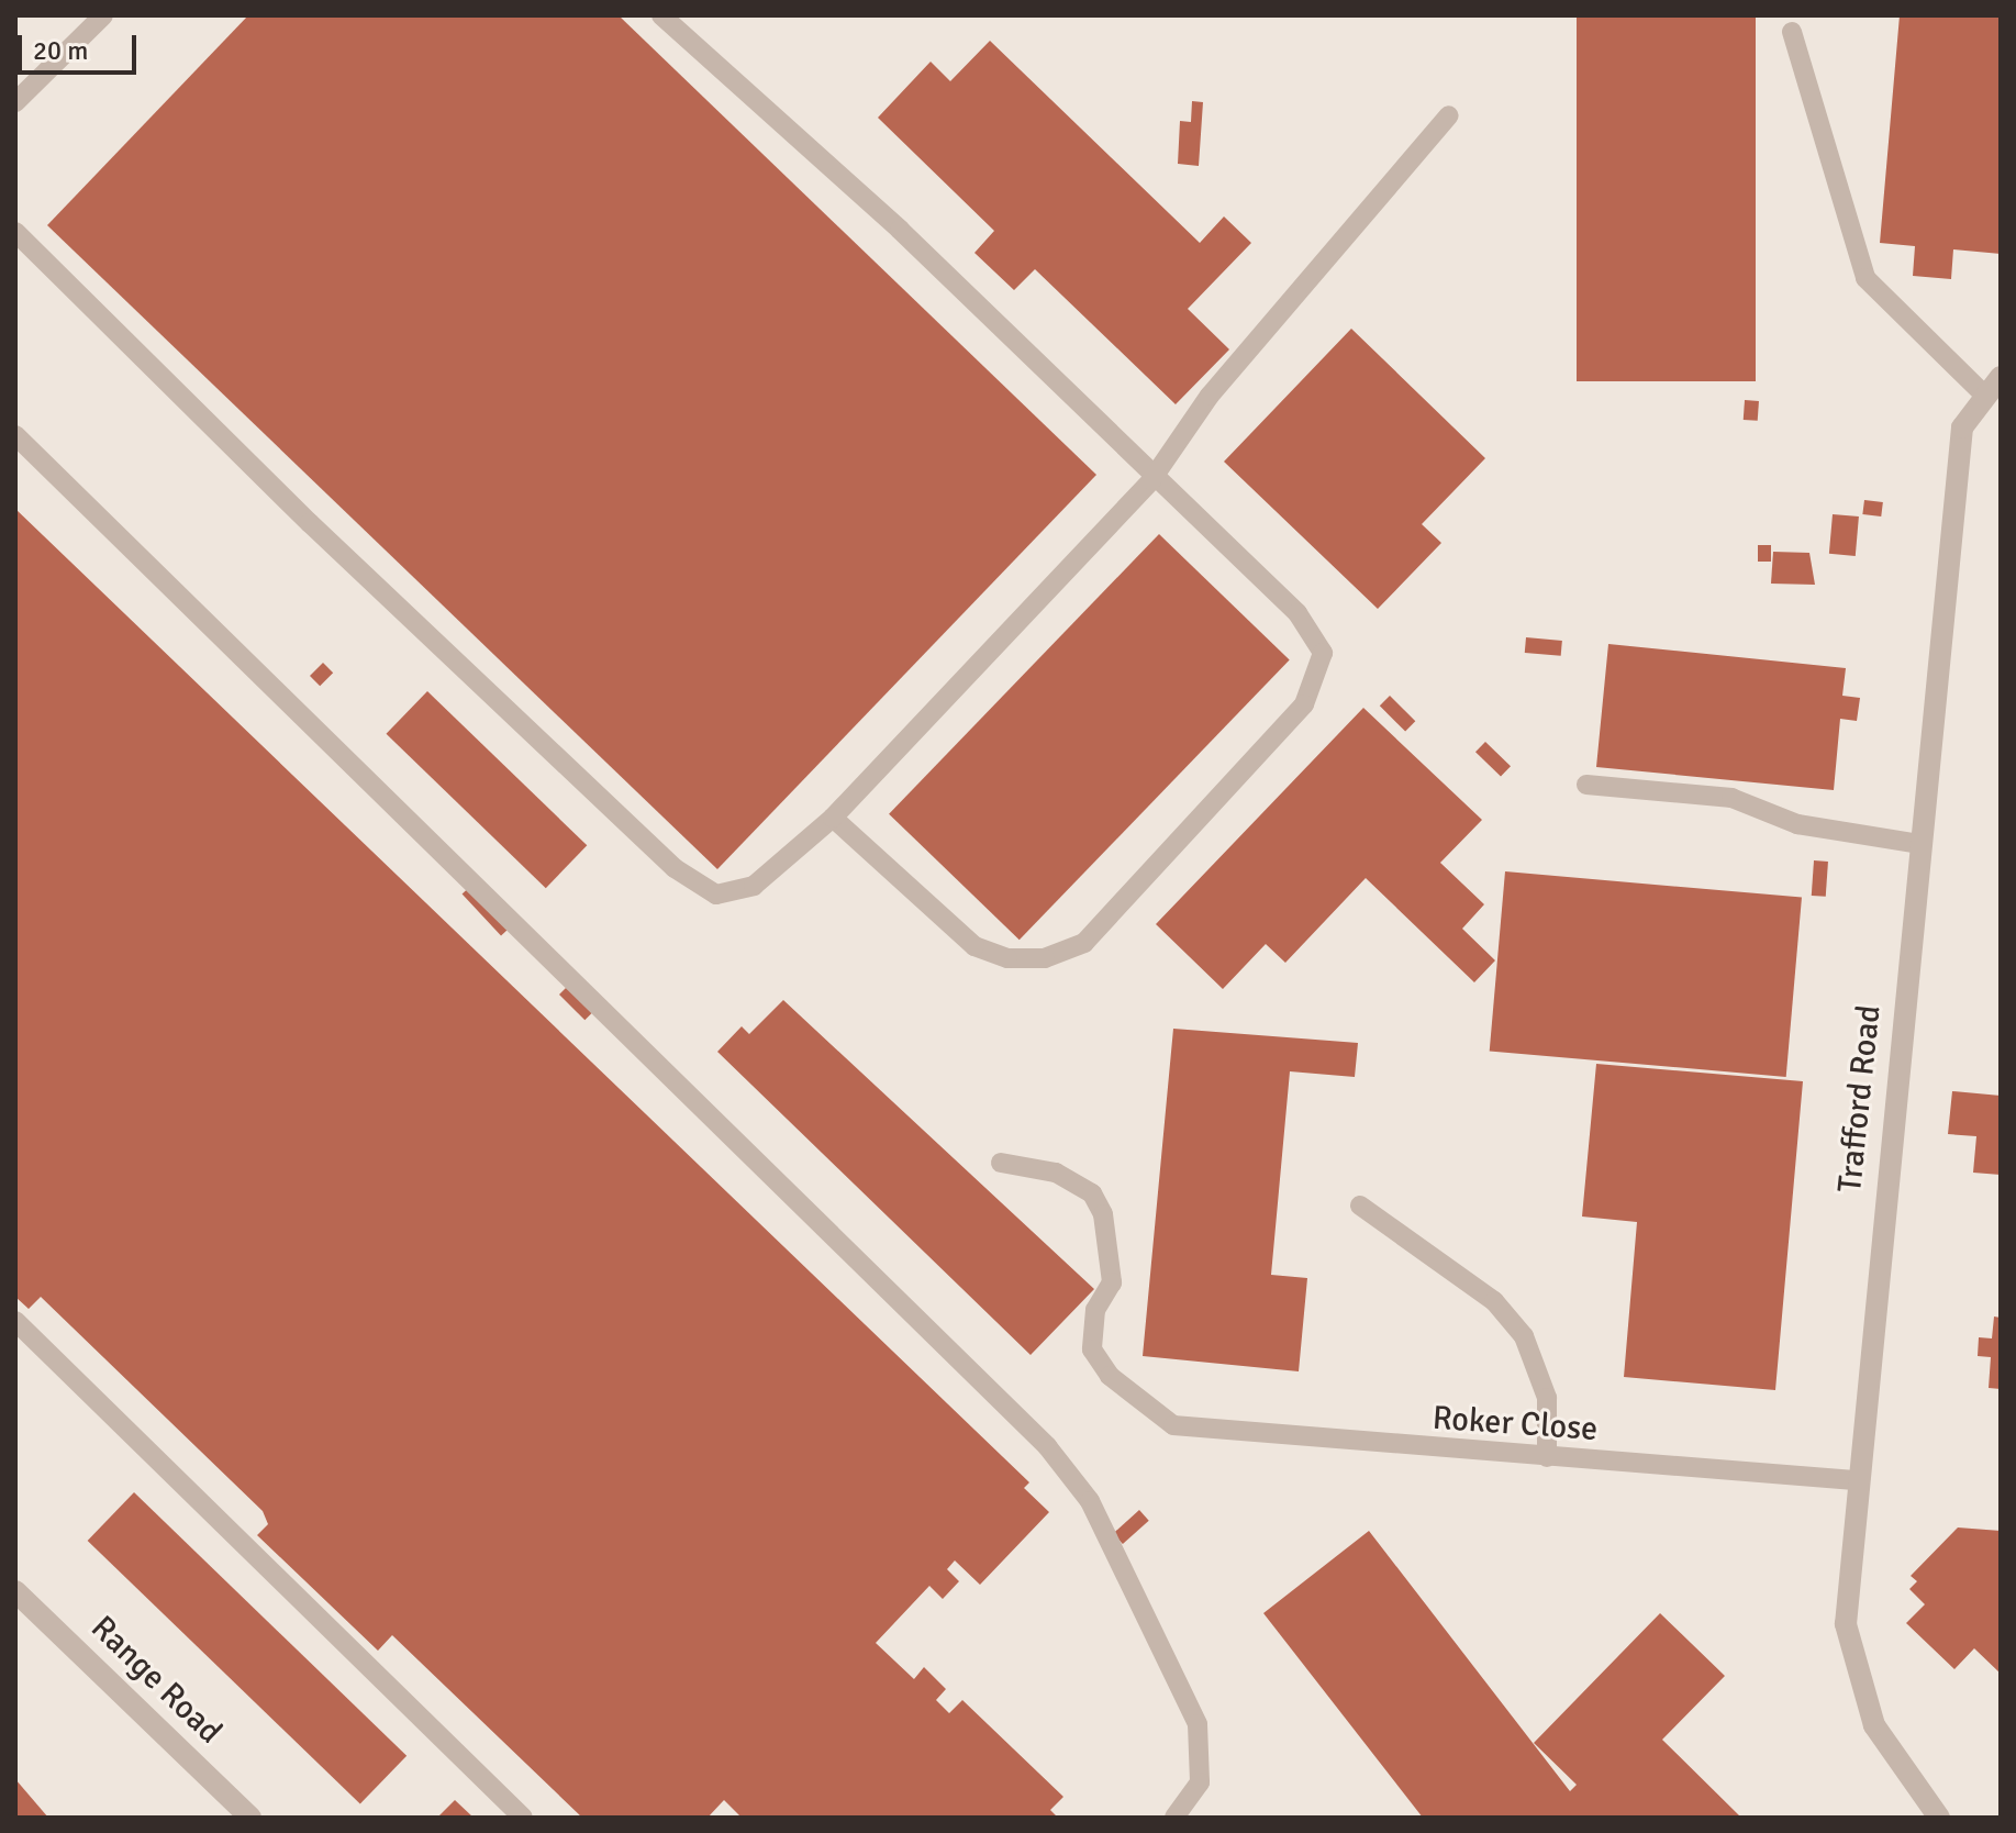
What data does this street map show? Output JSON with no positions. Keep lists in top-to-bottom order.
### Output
{
  "streets": {
    "street": ["Trafford Road", "Range Road"],
    "lane": ["Roker Close"]
  },
  "crossings": [
    ["Trafford Road", "Roker Close"]
  ],
  "scale_bar": "20 m"
}
